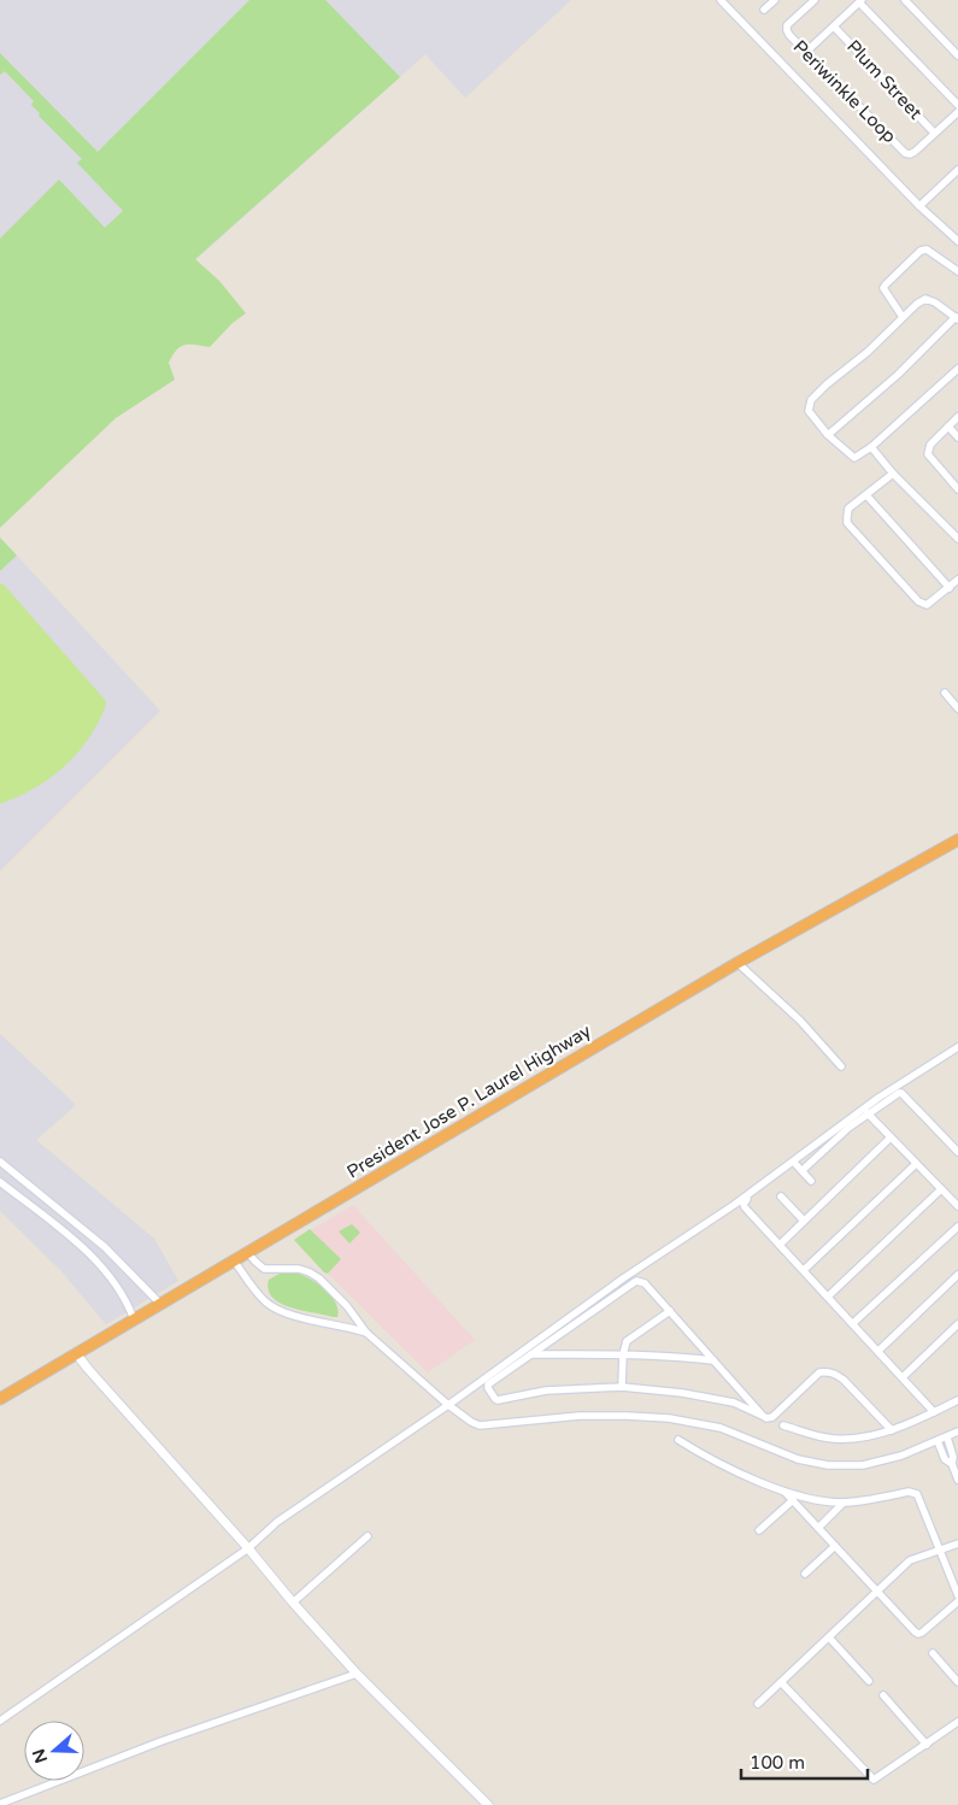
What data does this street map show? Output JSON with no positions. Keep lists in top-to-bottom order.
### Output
{
  "streets": {
    "highway": ["President Jose P. Laurel Highway"],
    "street": ["Plum Street", "Periwinkle Loop"]
  },
  "crossings": [
    ["Plum Street", "Periwinkle Loop"]
  ],
  "scale_bar": "100 m",
  "north": "left"
}
